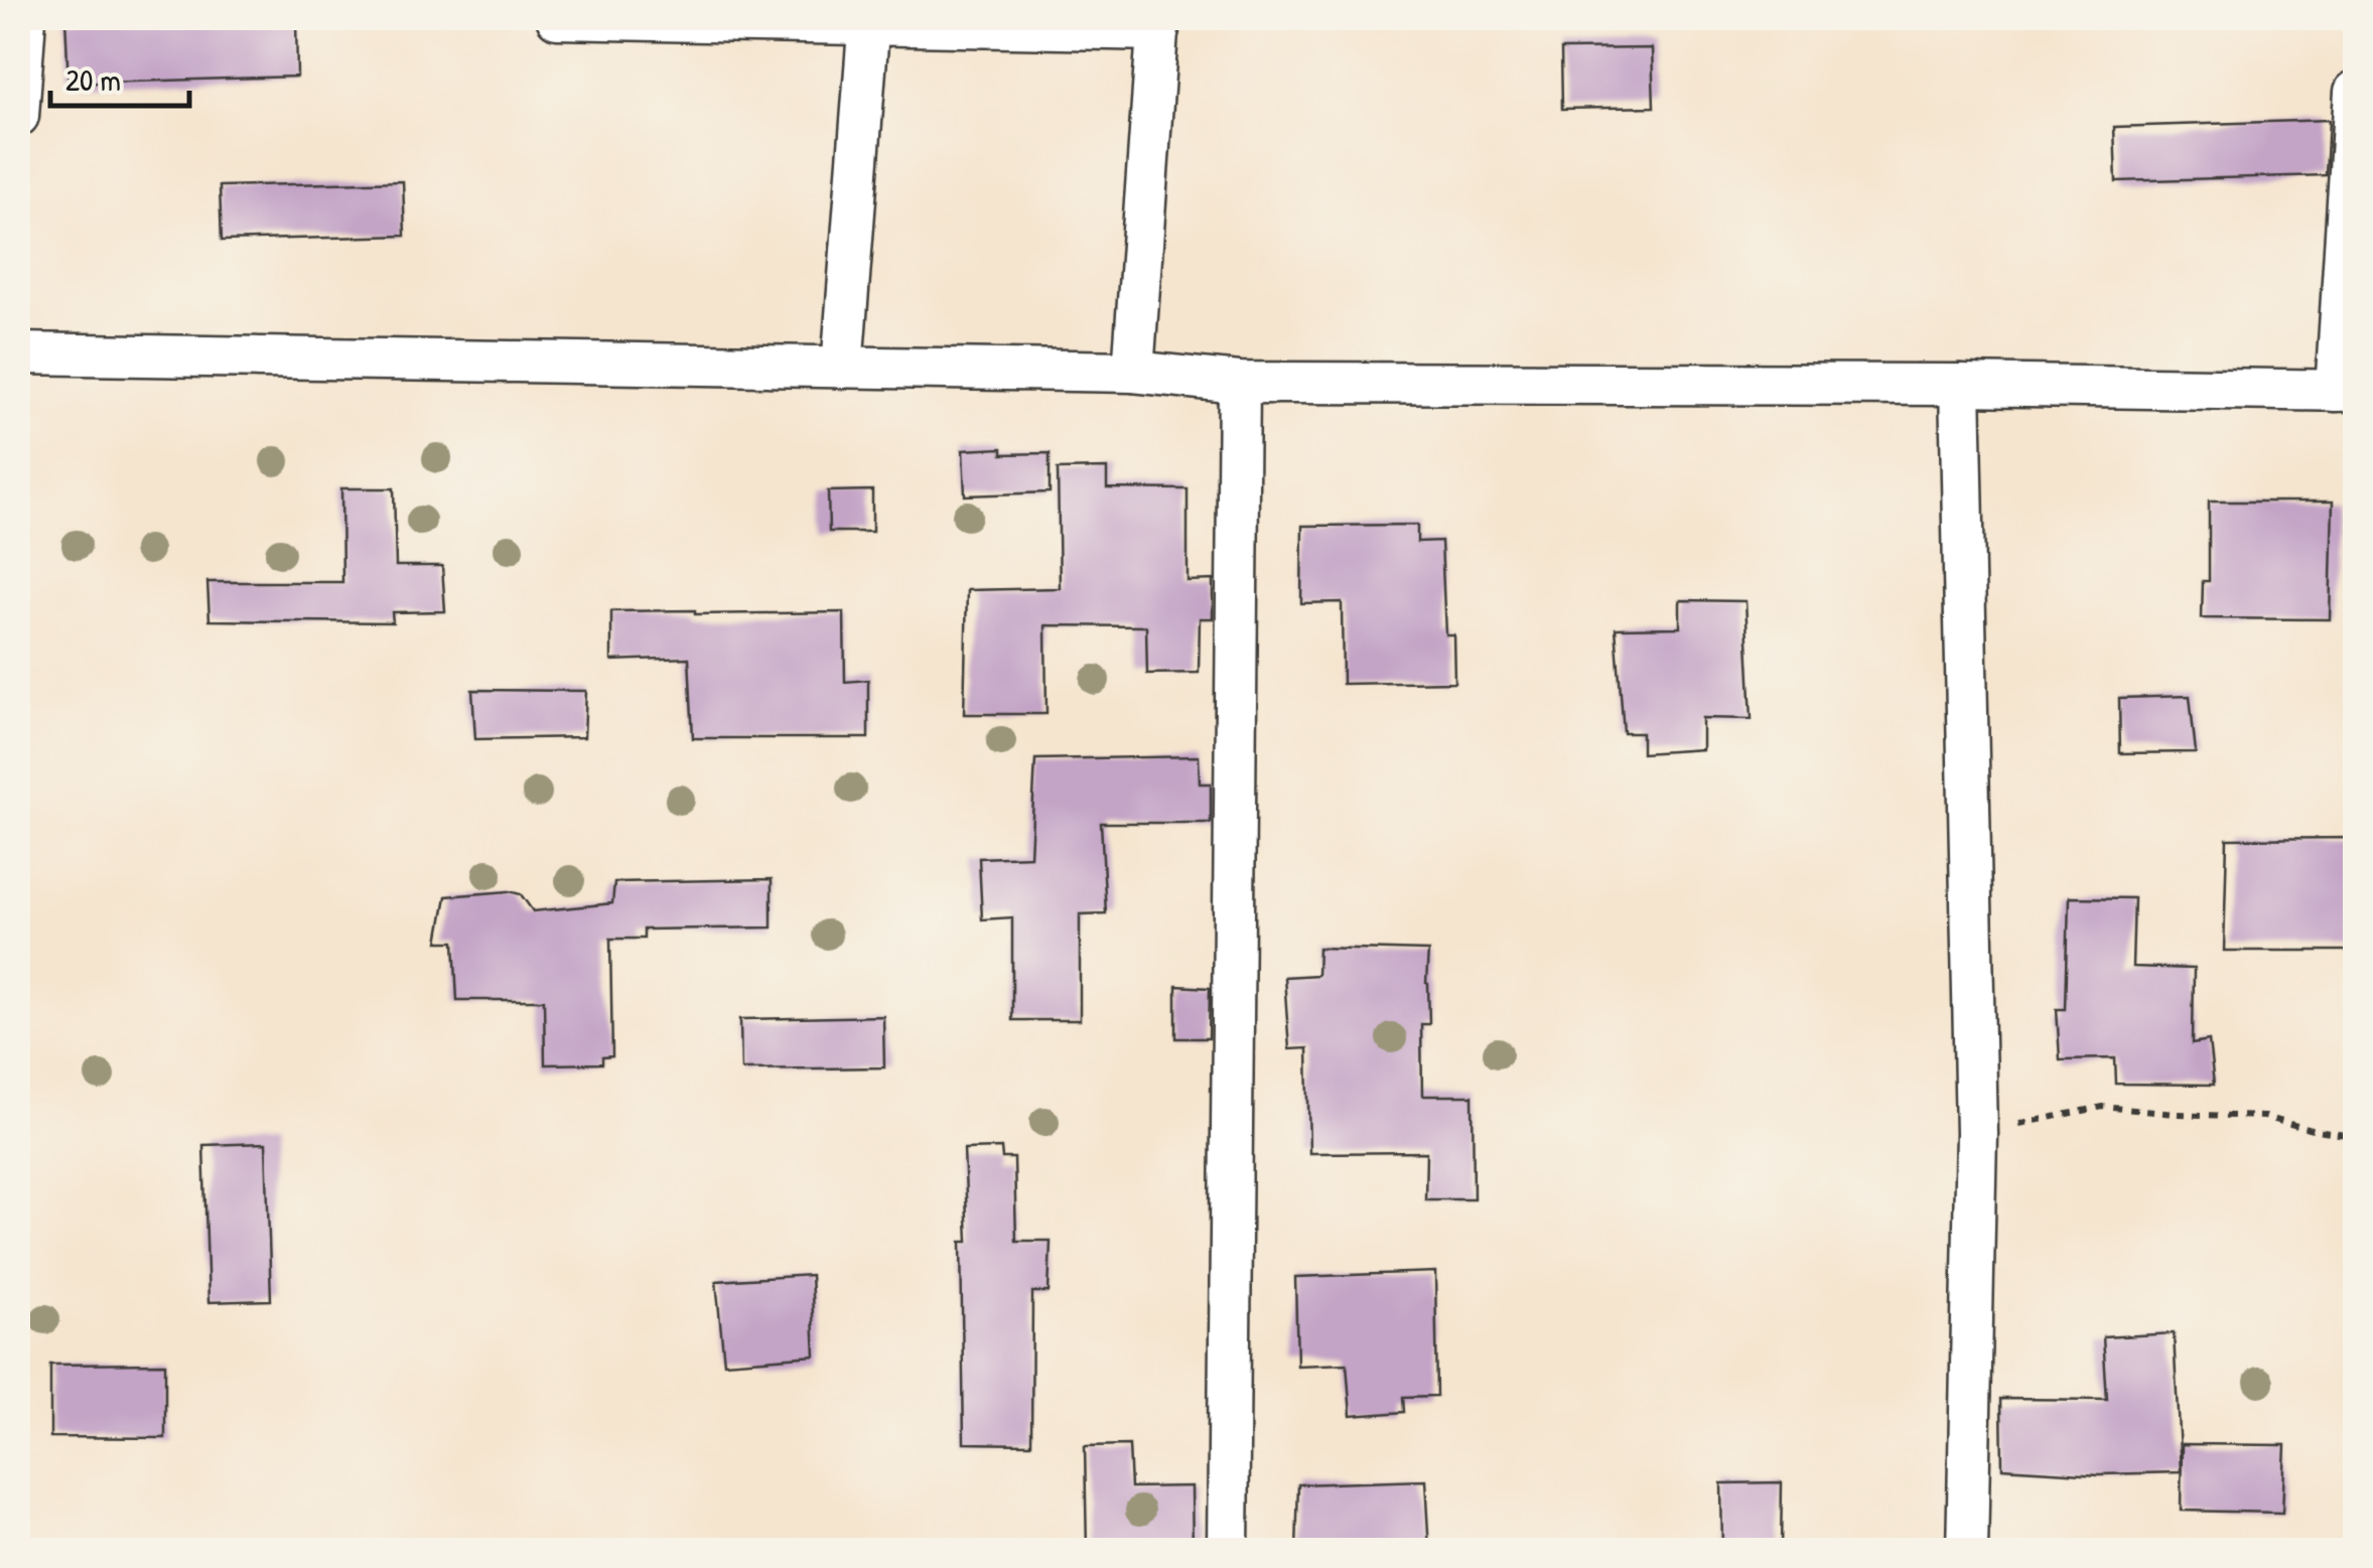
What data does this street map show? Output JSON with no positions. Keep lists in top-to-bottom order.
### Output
{
  "scale_bar": "20 m"
}
